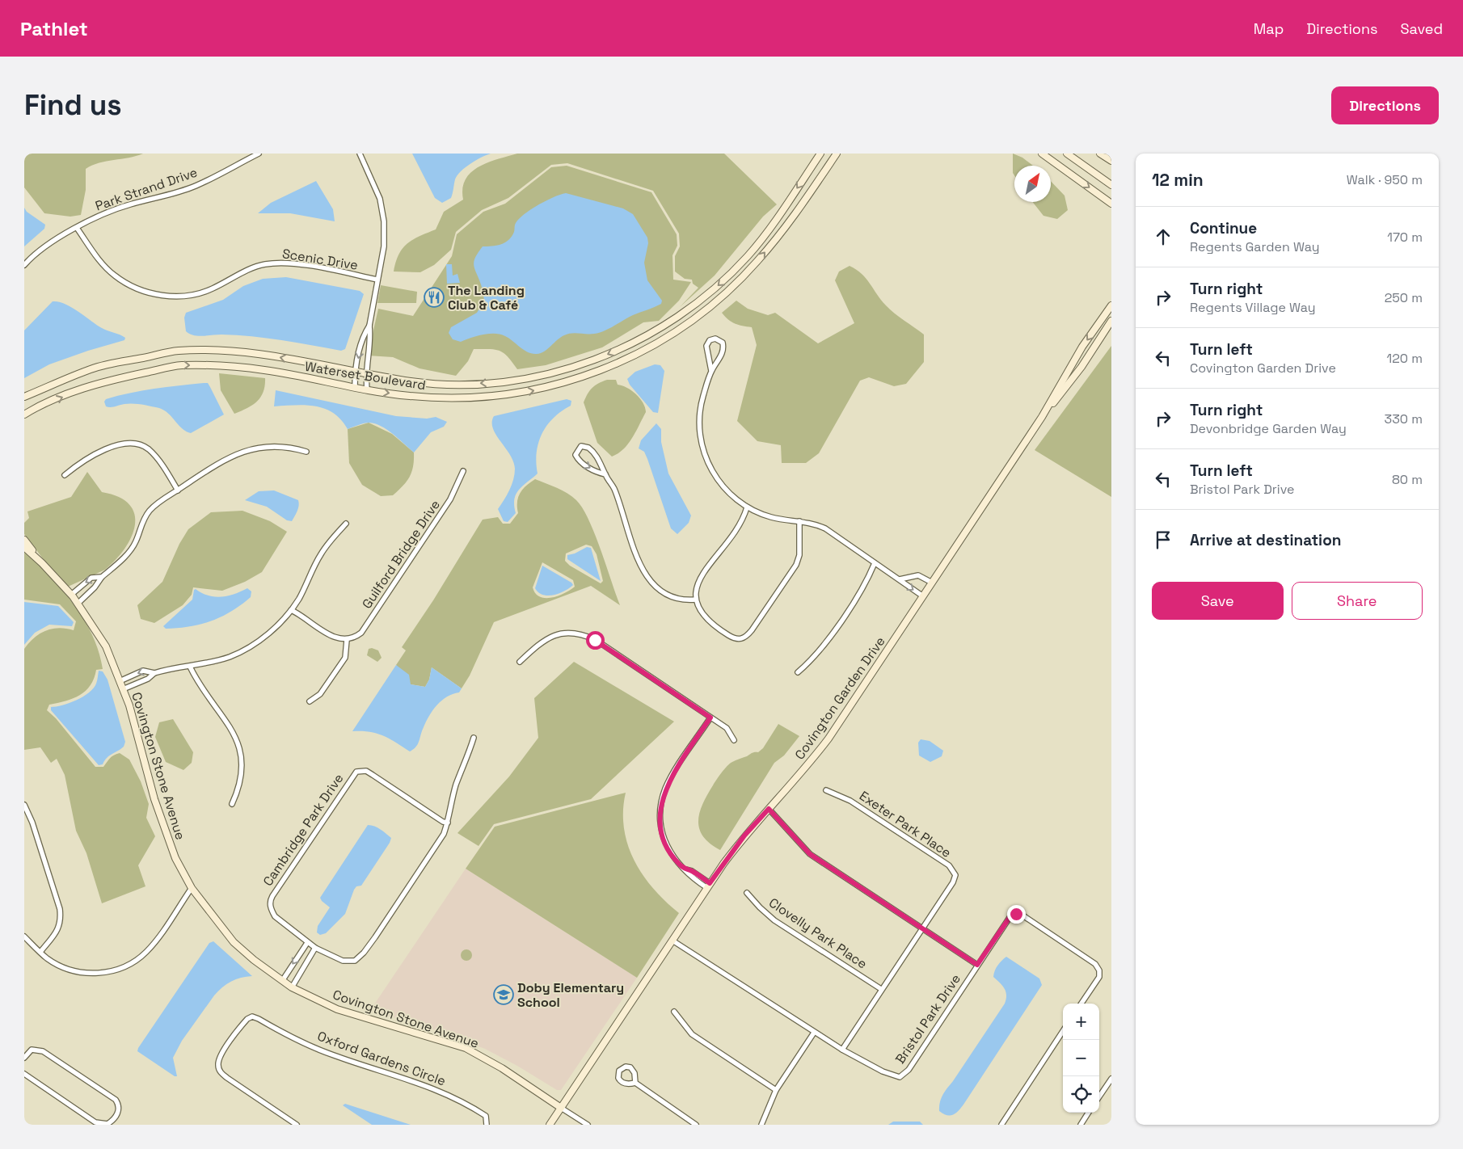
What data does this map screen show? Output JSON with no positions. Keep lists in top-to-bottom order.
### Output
{
  "streets": {
    "street": [
      "Park Strand Drive",
      "Scenic Drive",
      "Waterset Boulevard",
      "Guilford Bridge Drive",
      "Covington Garden Drive",
      "Covington Stone Avenue",
      "Exeter Park Place",
      "Cambridge Park Drive",
      "Clovelly Park Place",
      "Bristol Park Drive",
      "Oxford Gardens Circle"
    ]
  },
  "crossings": [
    ["Park Strand Drive", "Scenic Drive"],
    ["Covington Garden Drive", "Covington Stone Avenue"],
    ["Covington Garden Drive", "Bristol Park Drive"],
    ["Exeter Park Place", "Clovelly Park Place"],
    ["Exeter Park Place", "Bristol Park Drive"]
  ],
  "places": {
    "restaurant": ["The Landing Club & Café"],
    "school or university": ["Doby Elementary School"]
  },
  "north": "top right",
  "page": {
    "header": "Pathlet",
    "nav": ["Map", "Directions", "Saved"],
    "buttons": [
      "Directions",
      ["Save", "Share"]
    ],
    "title": "Find us",
    "heading": ["12 min", "Walk · 950 m"],
    "list": [
      ["Continue", "Regents Garden Way", "170 m"],
      ["Turn right", "Regents Village Way", "250 m"],
      ["Turn left", "Covington Garden Drive", "120 m"],
      ["Turn right", "Devonbridge Garden Way", "330 m"],
      ["Turn left", "Bristol Park Drive", "80 m"],
      "Arrive at destination"
    ],
    "map_buttons": ["+", "−"]
  }
}
